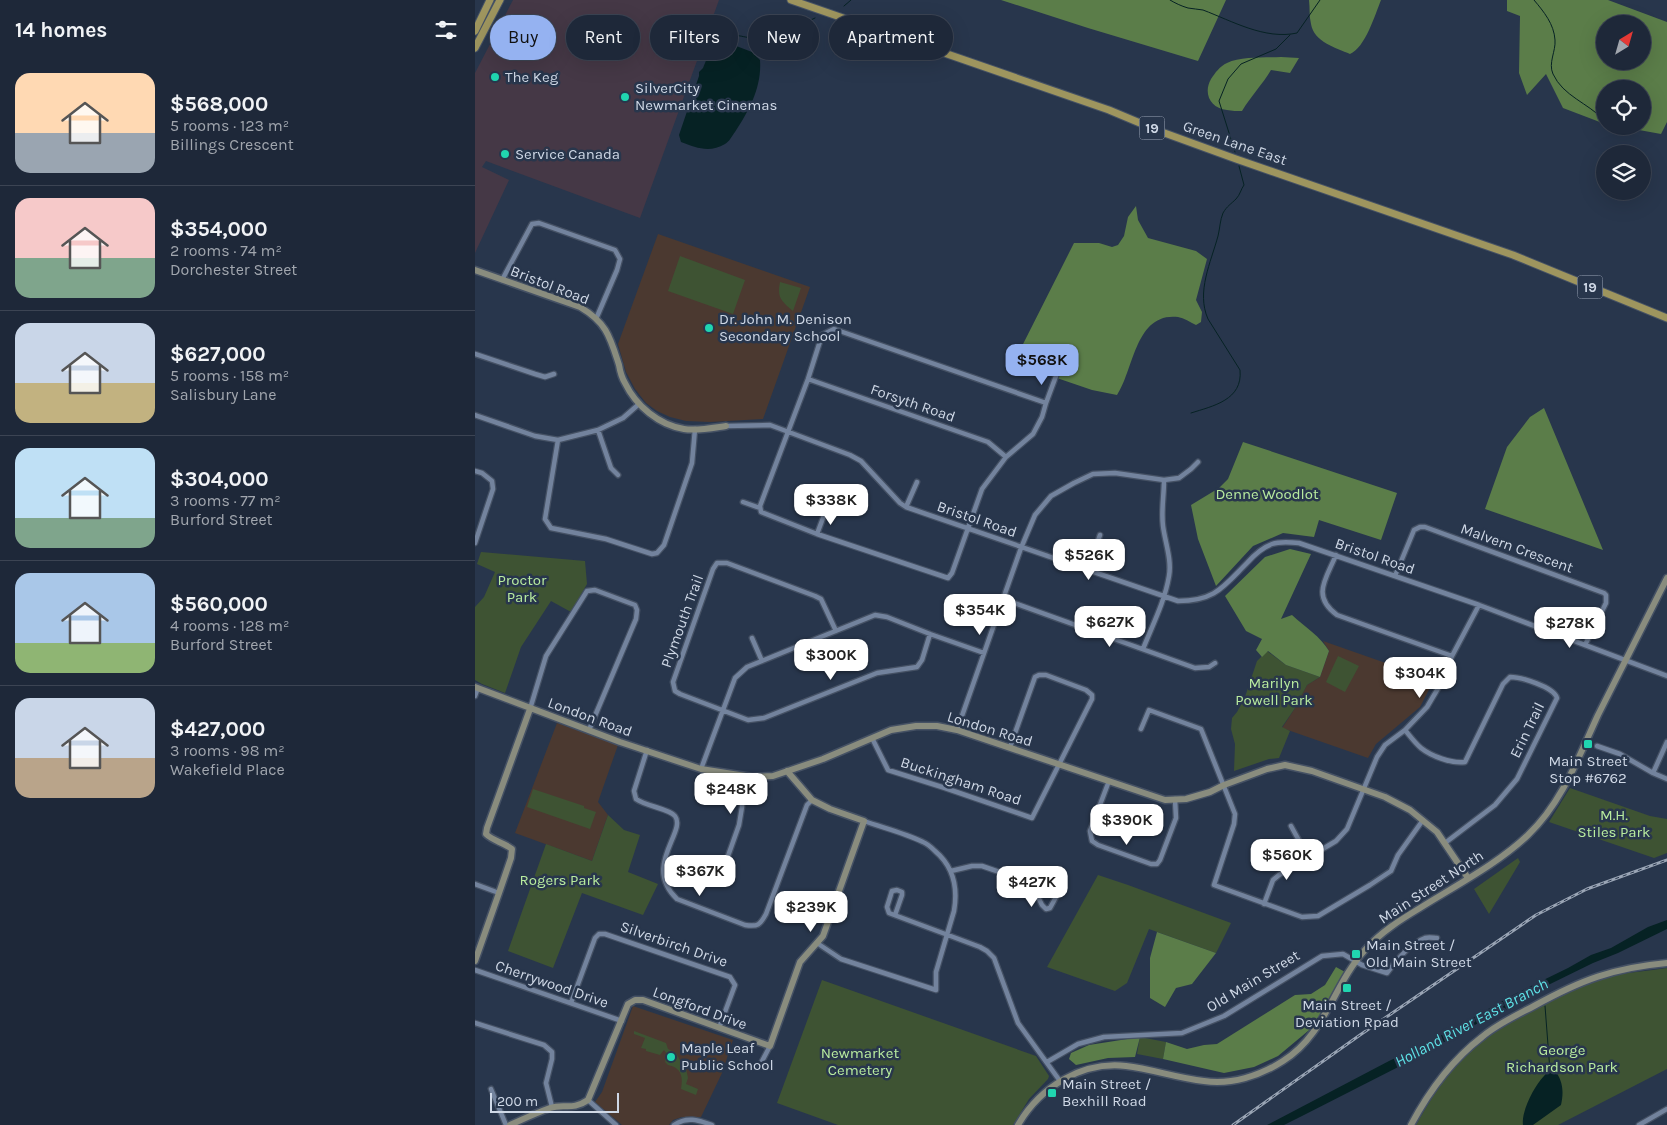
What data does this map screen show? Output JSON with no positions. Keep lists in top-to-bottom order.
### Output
{
  "streets": {
    "main road": ["19", "Green Lane East"],
    "street": [
      "Bristol Road",
      "Forsyth Road",
      "Malvern Crescent",
      "Plymouth Trail",
      "London Road",
      "Erin Trail",
      "Buckingham Road",
      "Main Street North",
      "Silverbirch Drive",
      "Old Main Street",
      "Cherrywood Drive",
      "Longford Drive"
    ]
  },
  "crossings": [
    ["Bristol Road", "Malvern Crescent"],
    ["Bristol Road", "Main Street North"],
    ["London Road", "Erin Trail"],
    ["London Road", "Buckingham Road"],
    ["London Road", "Main Street North"],
    ["Main Street North", "Old Main Street"],
    ["Silverbirch Drive", "Cherrywood Drive"],
    ["Silverbirch Drive", "Longford Drive"],
    ["Cherrywood Drive", "Longford Drive"]
  ],
  "water": ["Holland River East Branch"],
  "parks": [
    "Denne Woodlot",
    "Proctor Park",
    "Marilyn Powell Park",
    "M.H. Stiles Park",
    "Rogers Park",
    "George Richardson Park",
    "Newmarket Cemetery"
  ],
  "places": {
    "other": [
      "The Keg",
      "SilverCity Newmarket Cinemas",
      "Service Canada",
      "Dr. John M. Denison Secondary School",
      "Maple Leaf Public School"
    ],
    "transit": [
      "Main Street Stop #6762",
      "Main Street / Old Main Street",
      "Main Street / Deviation Rpad",
      "Main Street / Bexhill Road"
    ]
  },
  "scale_bar": "200 m",
  "north": "top right",
  "page": {
    "heading": "14 homes",
    "chip": [
      "Buy",
      "Rent",
      "Filters",
      "New",
      "Apartment"
    ],
    "list": [
      {
        "name": "$568,000",
        "note": "5 rooms · 123 m² · Billings Crescent"
      },
      {
        "name": "$354,000",
        "note": "2 rooms · 74 m² · Dorchester Street"
      },
      {
        "name": "$627,000",
        "note": "5 rooms · 158 m² · Salisbury Lane"
      },
      {
        "name": "$304,000",
        "note": "3 rooms · 77 m² · Burford Street"
      },
      {
        "name": "$560,000",
        "note": "4 rooms · 128 m² · Burford Street"
      },
      {
        "name": "$427,000",
        "note": "3 rooms · 98 m² · Wakefield Place"
      }
    ],
    "price": [
      "$568K",
      "$338K",
      "$526K",
      "$354K",
      "$627K",
      "$278K",
      "$300K",
      "$304K",
      "$248K",
      "$390K",
      "$560K",
      "$367K",
      "$427K",
      "$239K"
    ],
    "scale": "200 m"
  }
}
